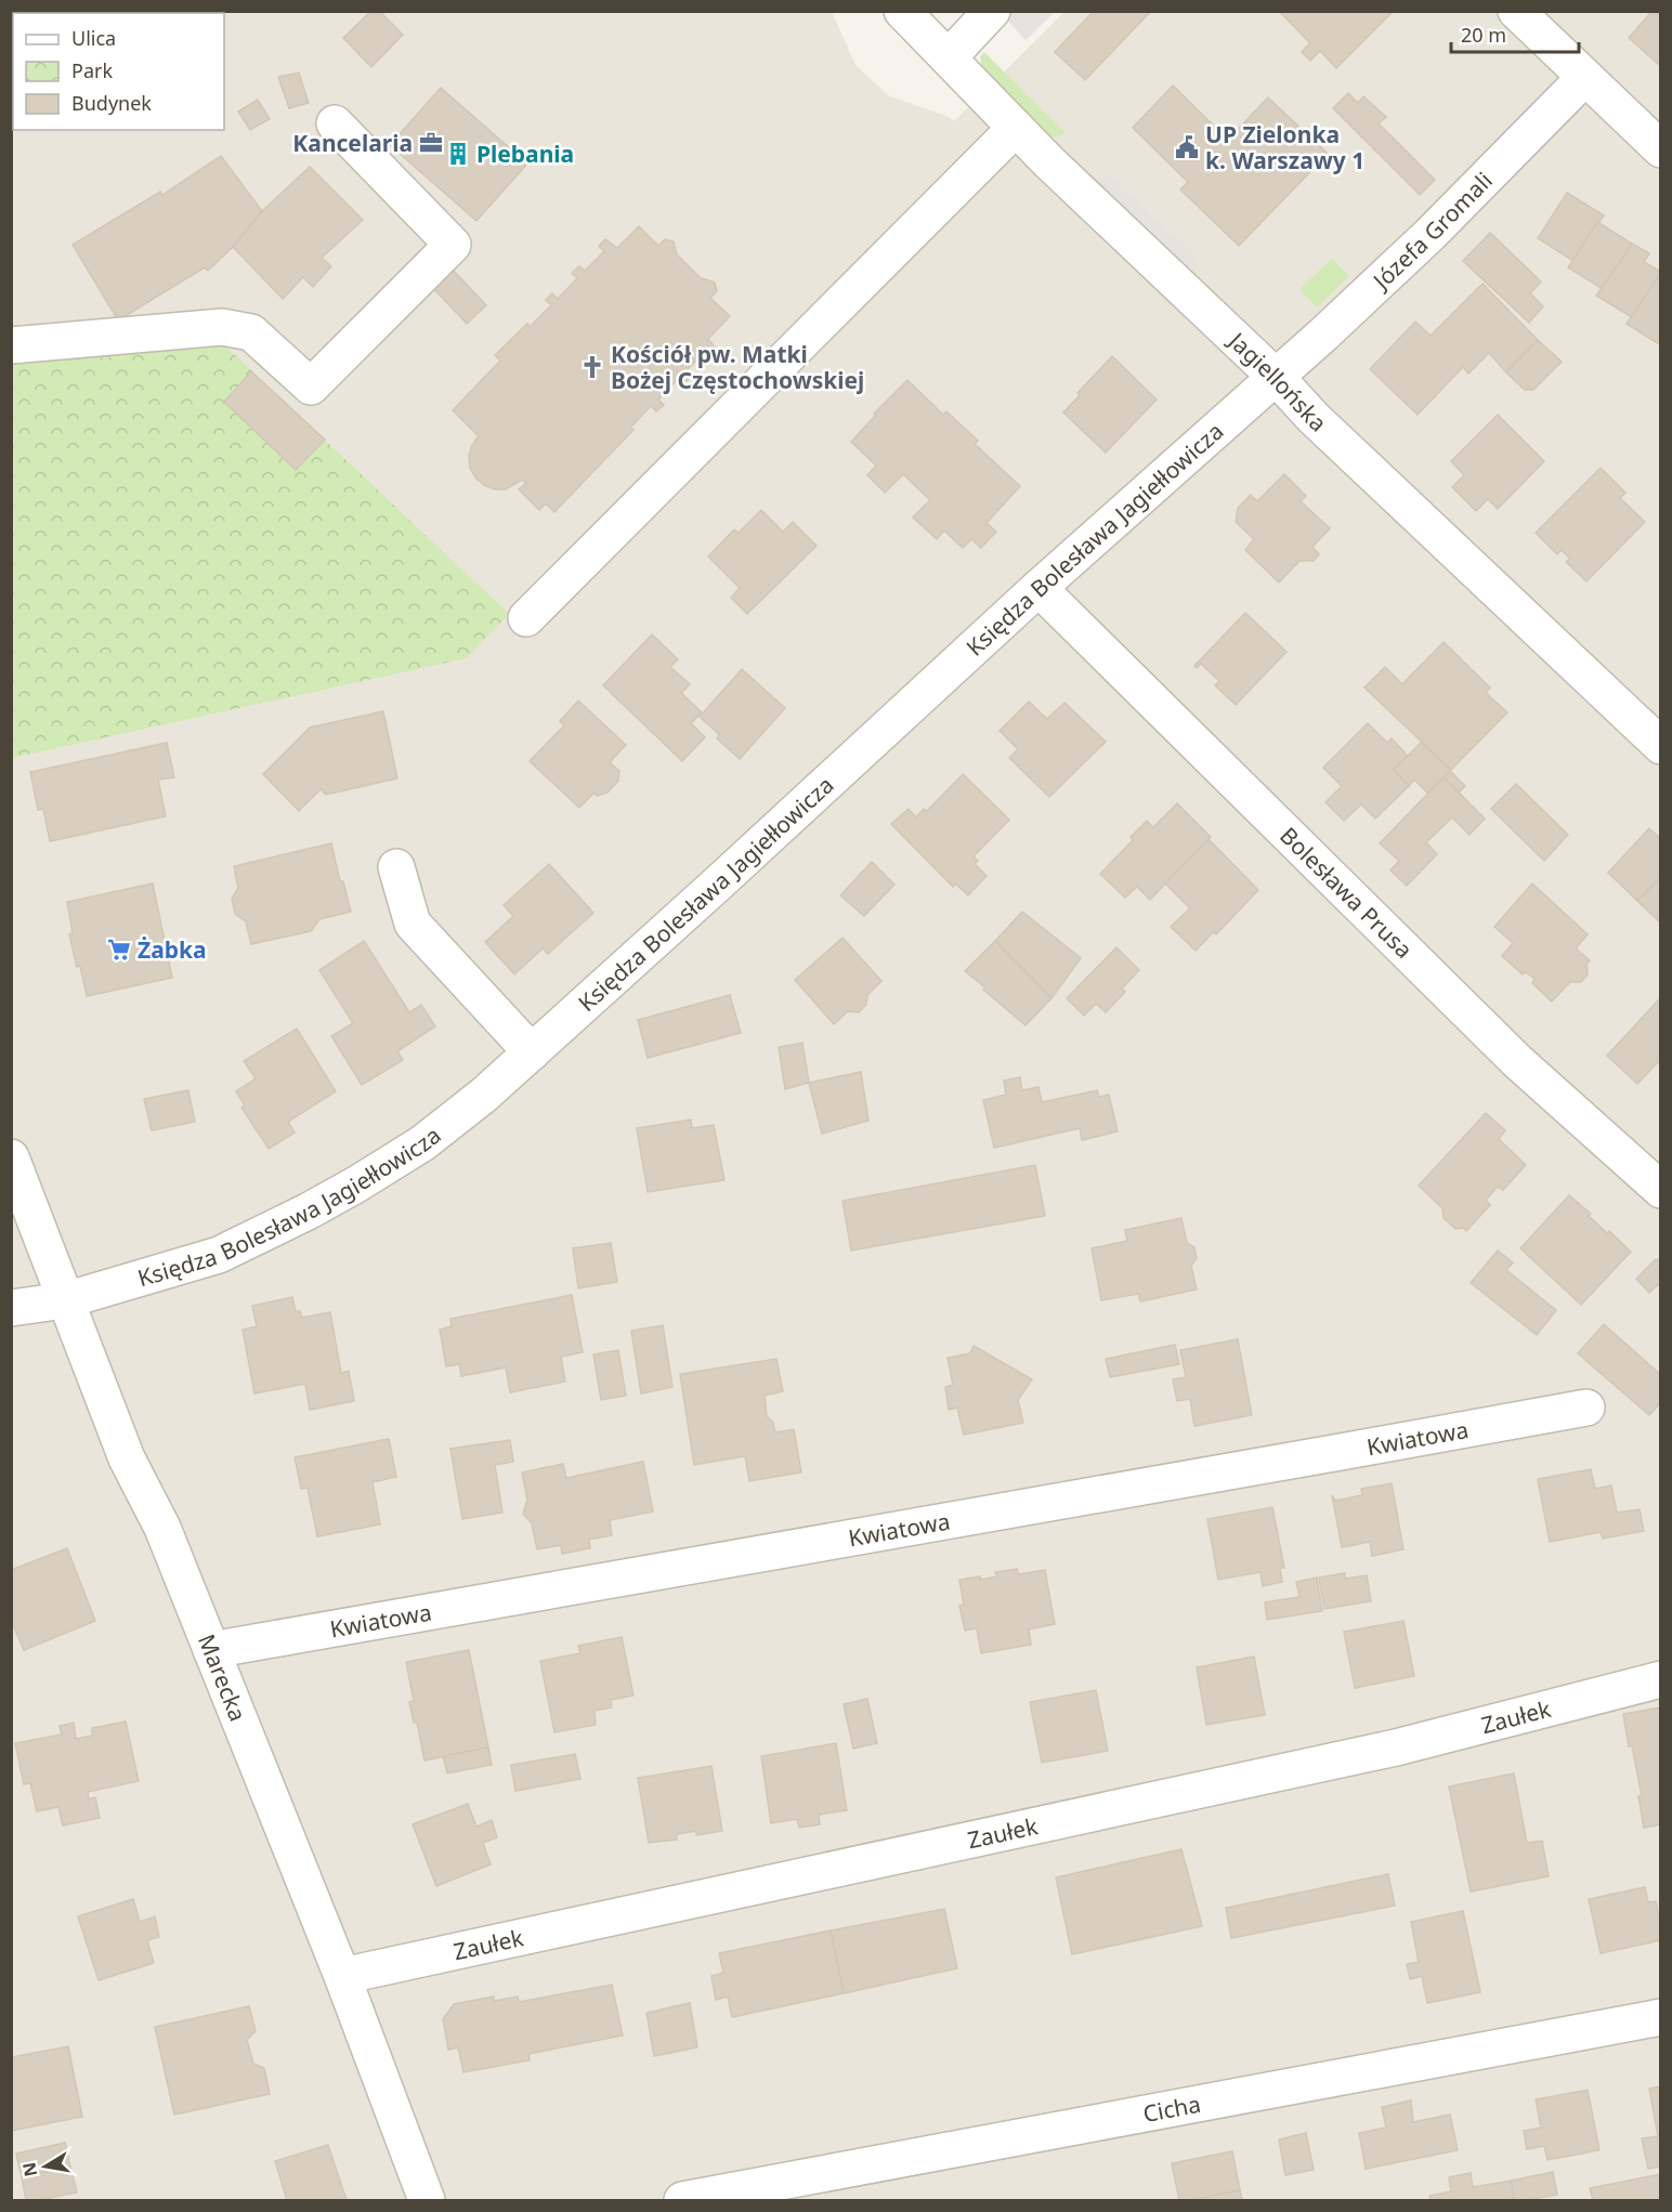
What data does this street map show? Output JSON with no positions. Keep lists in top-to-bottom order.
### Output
{
  "streets": {
    "street": [
      "Józefa Gromali",
      "Jagiellońska",
      "Księdza Bolesława Jagiełłowicza",
      "Bolesława Prusa",
      "Kwiatowa",
      "Marecka",
      "Zaułek",
      "Cicha"
    ]
  },
  "crossings": [
    ["Józefa Gromali", "Jagiellońska"],
    ["Józefa Gromali", "Księdza Bolesława Jagiełłowicza"],
    ["Jagiellońska", "Księdza Bolesława Jagiełłowicza"],
    ["Księdza Bolesława Jagiełłowicza", "Bolesława Prusa"],
    ["Księdza Bolesława Jagiełłowicza", "Marecka"],
    ["Kwiatowa", "Marecka"],
    ["Marecka", "Zaułek"]
  ],
  "places": {
    "office": ["Kancelaria"],
    "public building": ["UP Zielonka k. Warszawy 1"],
    "building": ["Plebania"],
    "church": ["Kościół pw. Matki Bożej Częstochowskiej"],
    "supermarket": ["Żabka"]
  },
  "legend": ["Ulica", "Park", "Budynek"],
  "scale_bar": "20 m",
  "north": "left"
}
